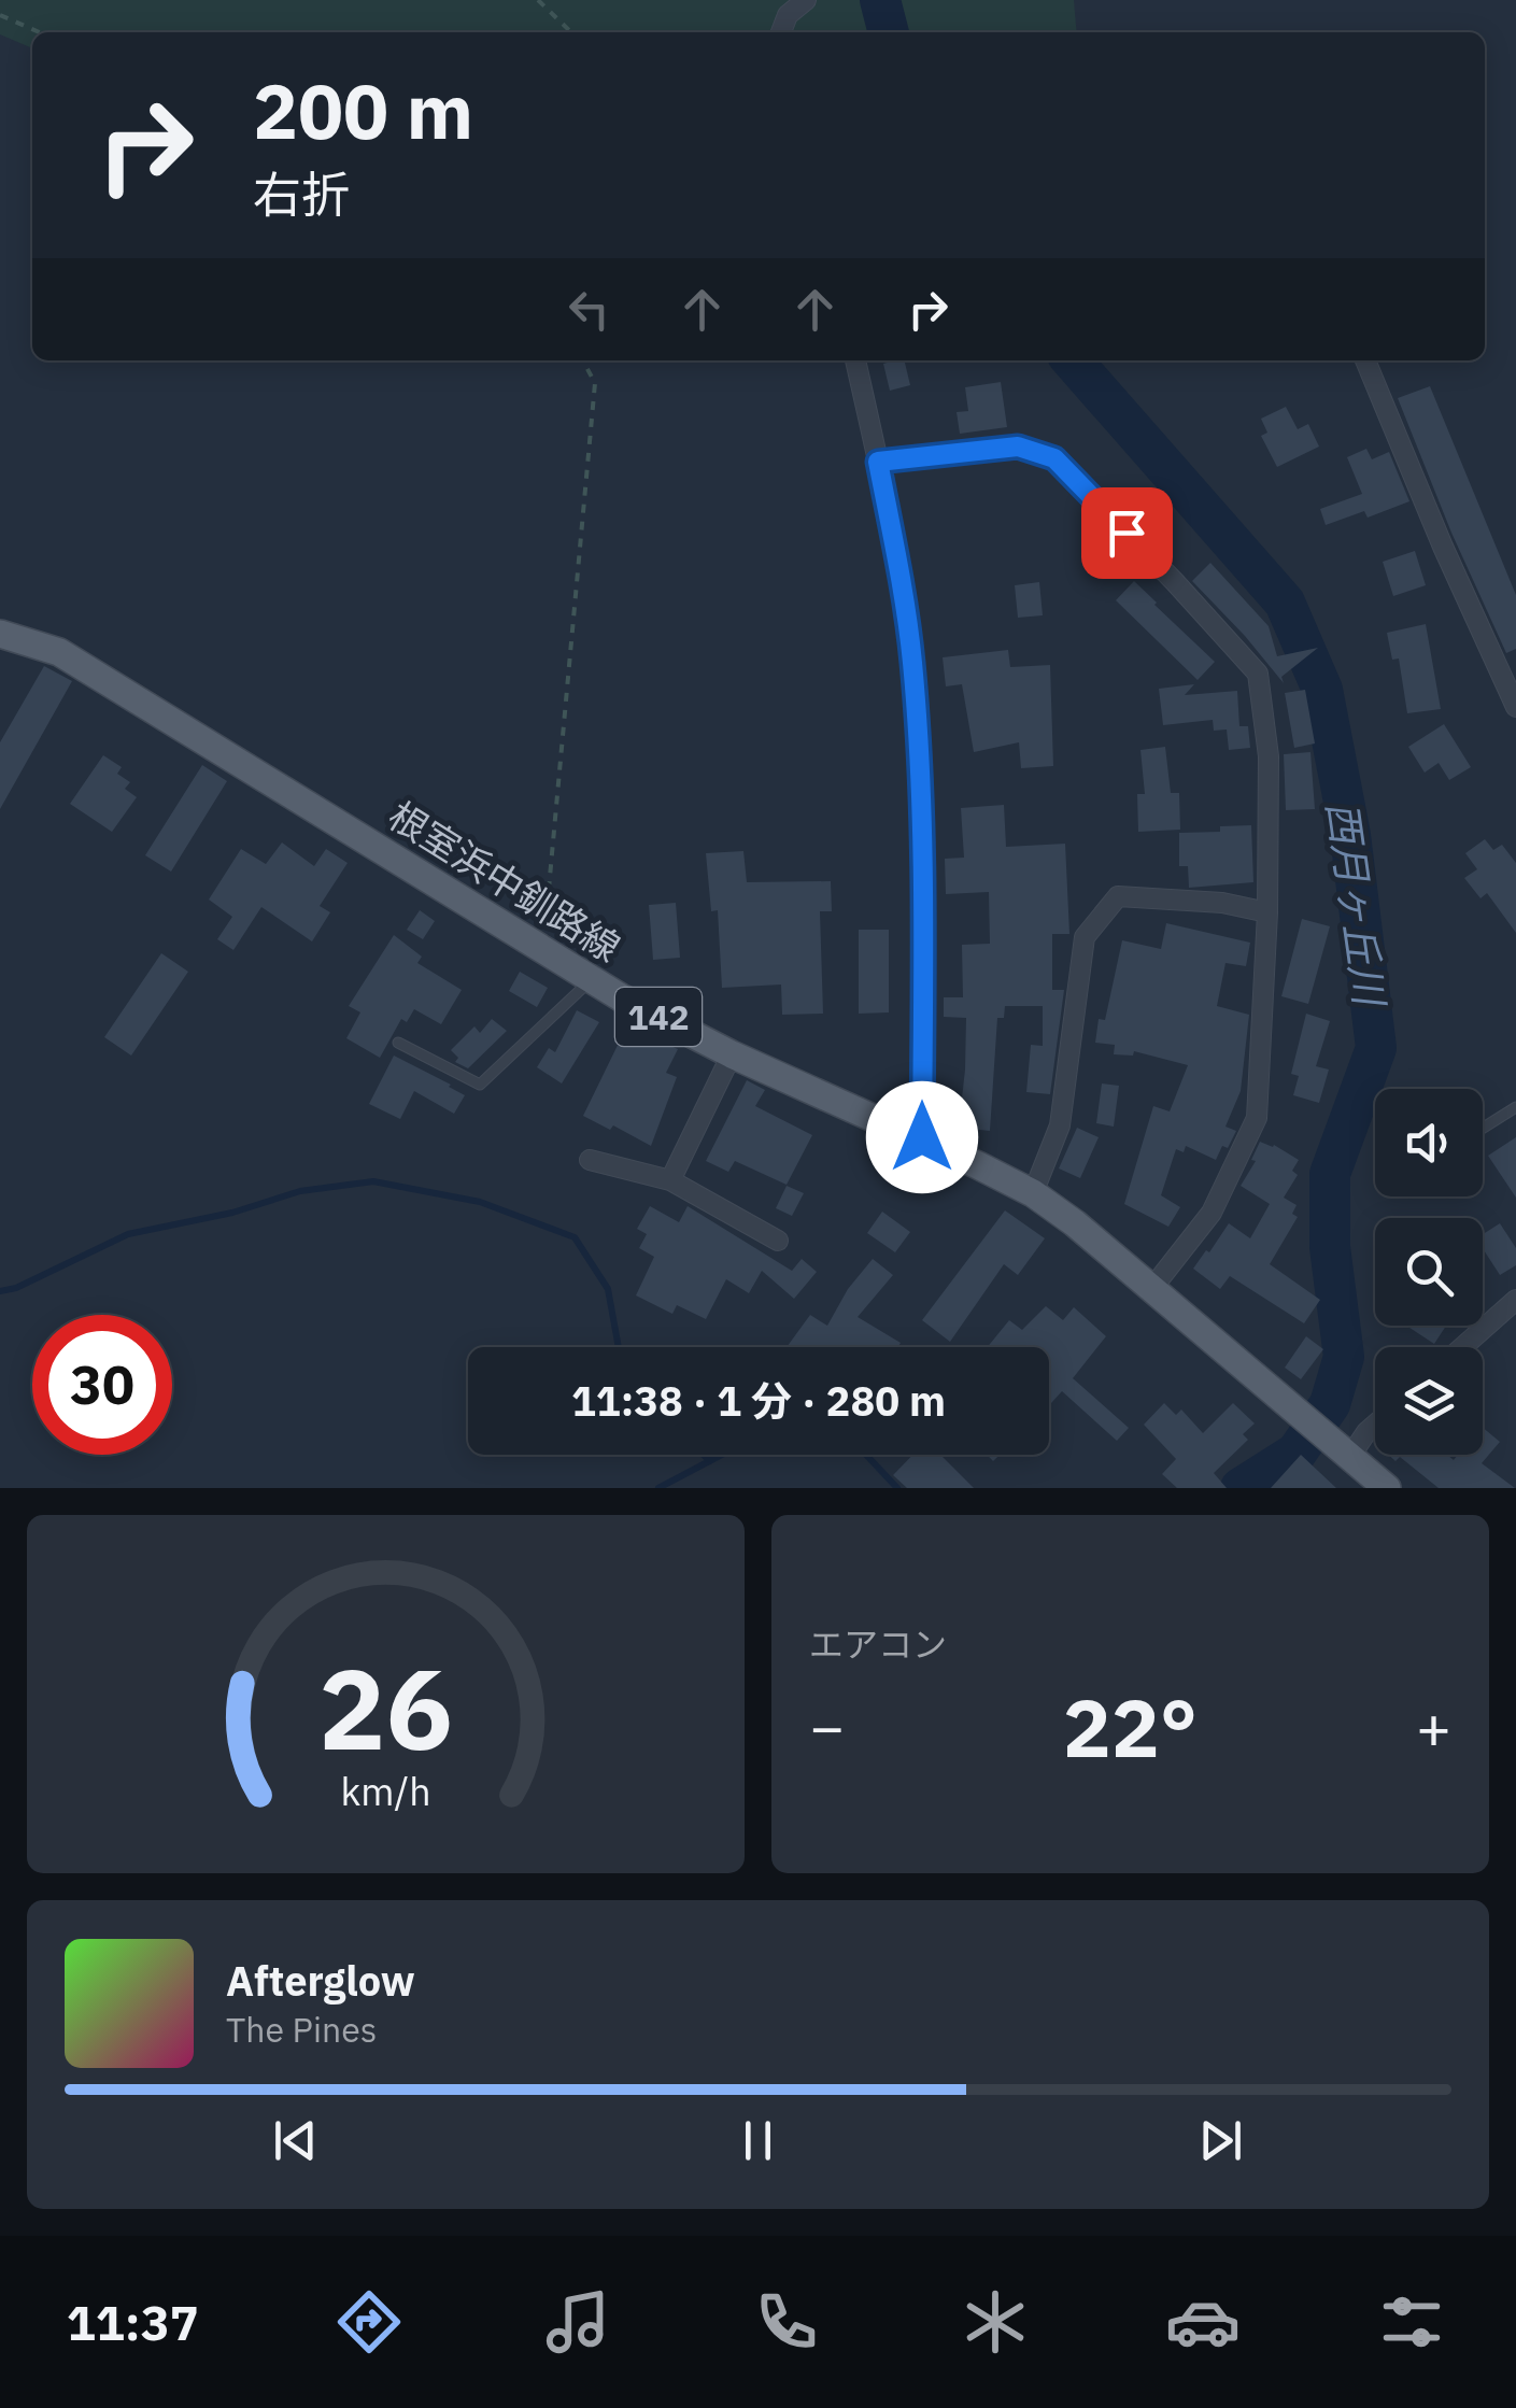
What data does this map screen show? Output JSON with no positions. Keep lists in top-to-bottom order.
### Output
{
  "streets": {
    "main road": ["根室浜中釧路線", "142"]
  },
  "water": ["西月ヶ丘川"],
  "page": {
    "turn": ["200 m", "右折"],
    "limit": "30",
    "trip": "11:38 · 1 分 · 280 m",
    "tile": "エアコン",
    "heat": ["−", "22°", "+"],
    "song": ["Afterglow", "The Pines"],
    "tabs": "11:37",
    "gauge": ["26", "km/h"]
  }
}
